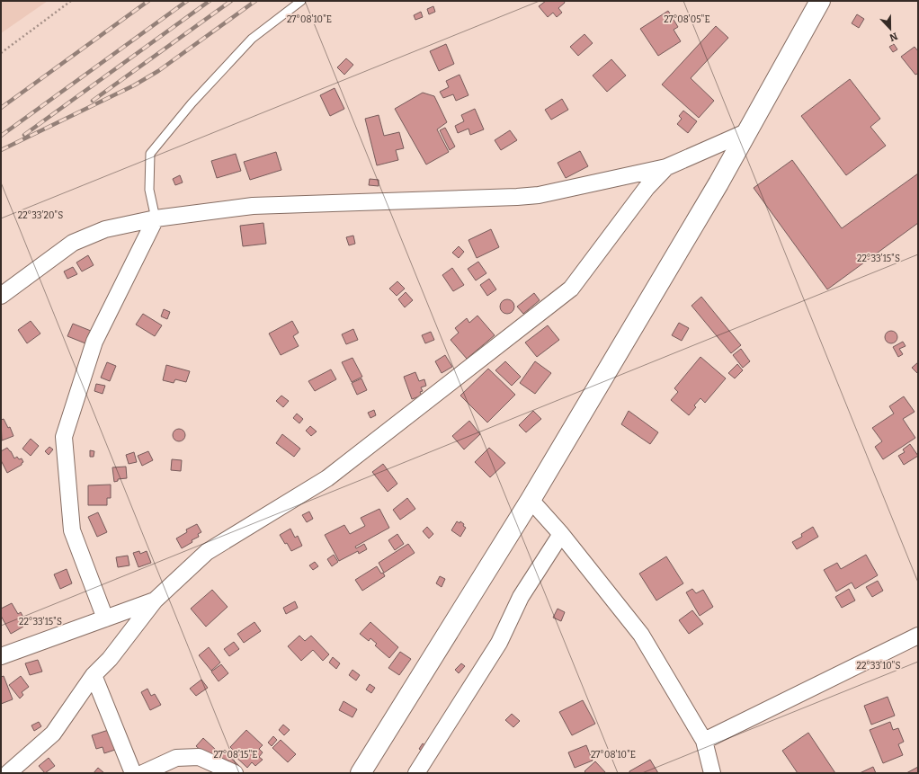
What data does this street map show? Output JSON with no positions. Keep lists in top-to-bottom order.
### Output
{
  "north": "bottom",
  "coordinates": [
    "27°08'05\"E",
    "27°08'10\"E",
    "22°33'20\"S",
    "22°33'15\"S",
    "22°33'10\"S",
    "27°08'15\"E"
  ]
}
